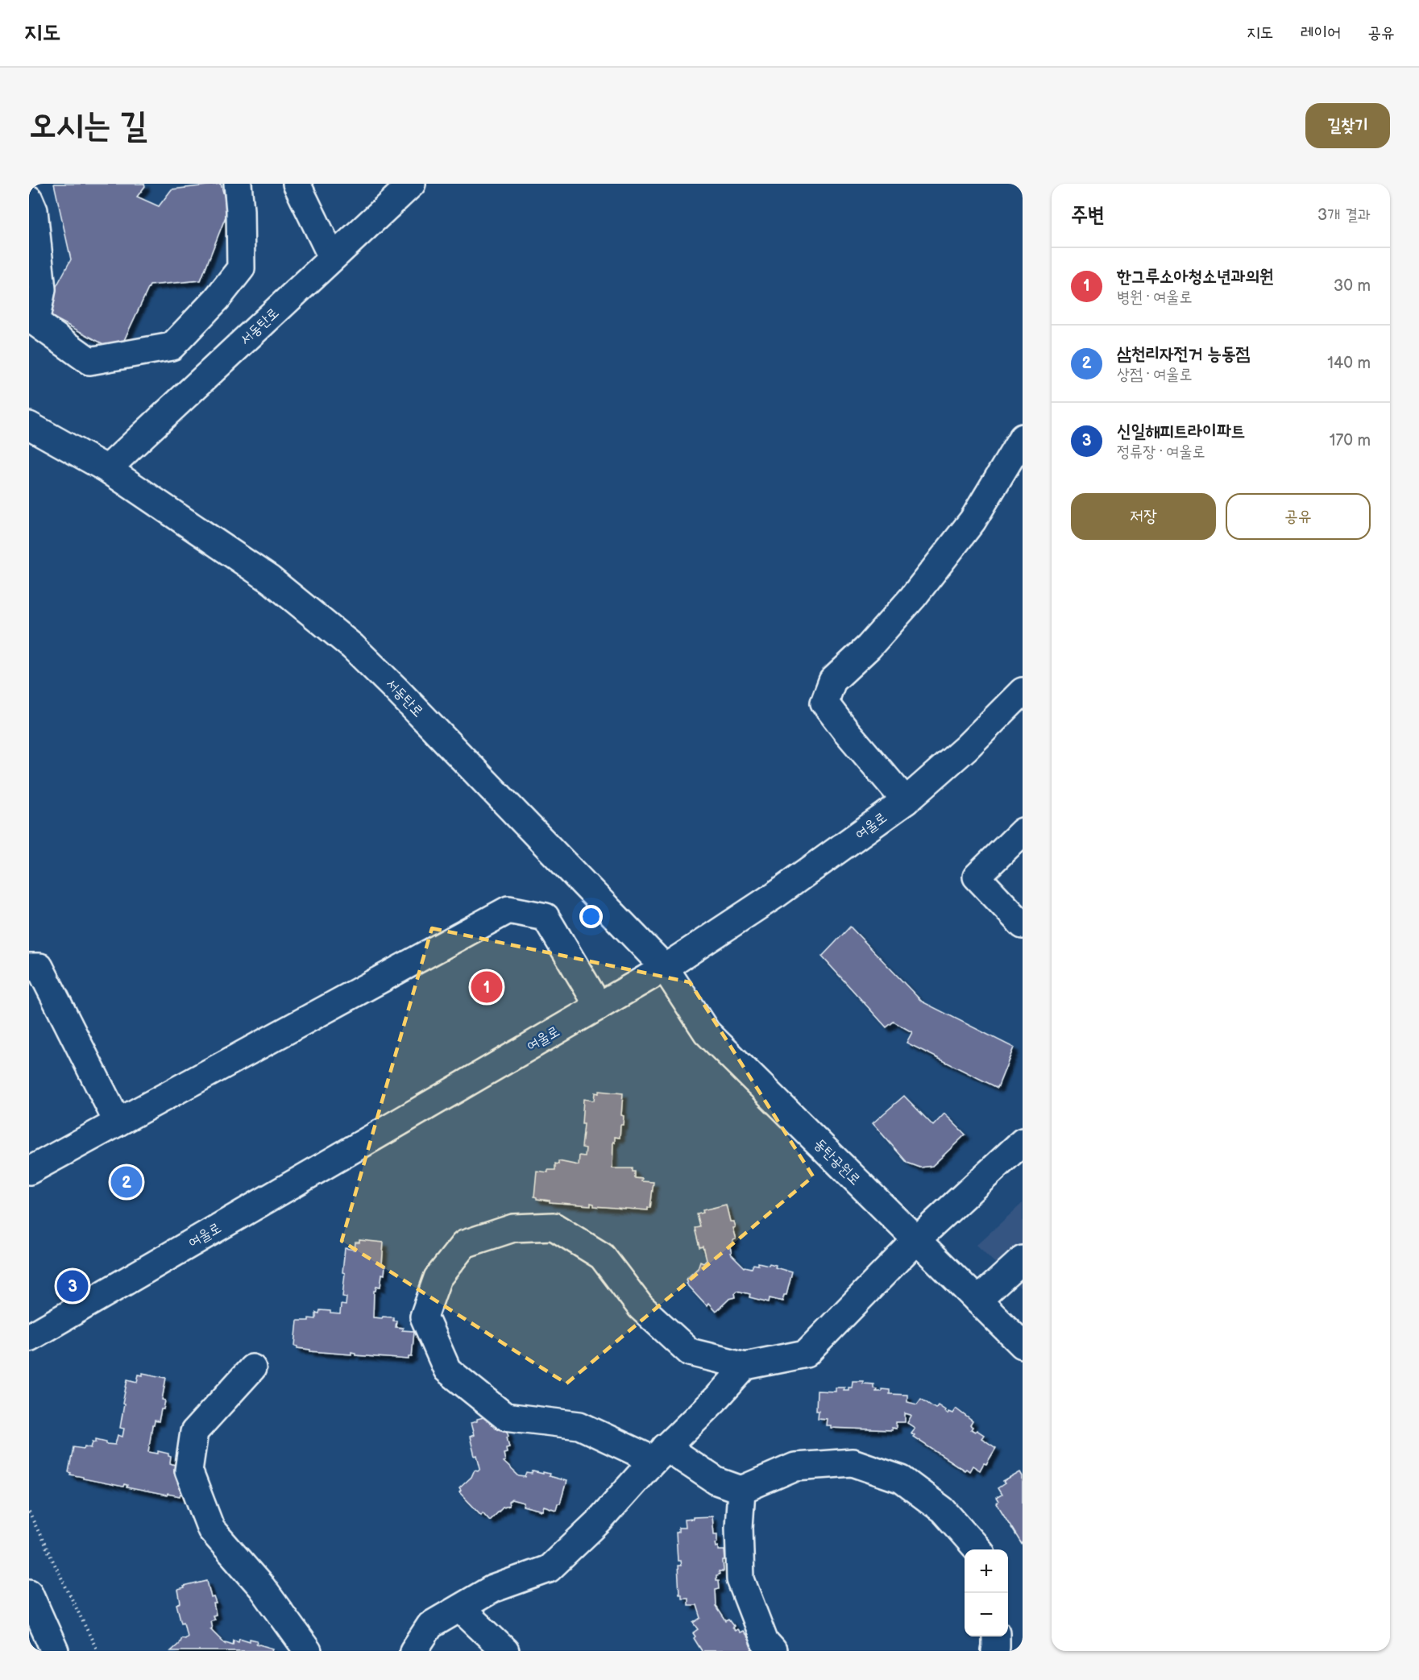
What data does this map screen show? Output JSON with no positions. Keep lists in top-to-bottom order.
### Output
{
  "streets": {
    "street": ["서동탄로", "여울로", "동탄공원로"]
  },
  "crossings": [
    ["서동탄로", "여울로"],
    ["서동탄로", "동탄공원로"],
    ["여울로", "동탄공원로"]
  ],
  "page": {
    "header": "지도",
    "nav": ["지도", "레이어", "공유"],
    "buttons": [
      "길찾기",
      ["저장", "공유"]
    ],
    "title": "오시는 길",
    "heading": ["주변", "3개 결과"],
    "list": [
      {
        "mark": "1",
        "name": "한그루소아청소년과의원",
        "note": "병원 · 여울로",
        "value": "30 m"
      },
      {
        "mark": "2",
        "name": "삼천리자전거 능동점",
        "note": "상점 · 여울로",
        "value": "140 m"
      },
      {
        "mark": "3",
        "name": "신일해피트라이파트",
        "note": "정류장 · 여울로",
        "value": "170 m"
      }
    ],
    "pins": ["1", "2", "3"],
    "map_buttons": ["+", "−"]
  }
}
